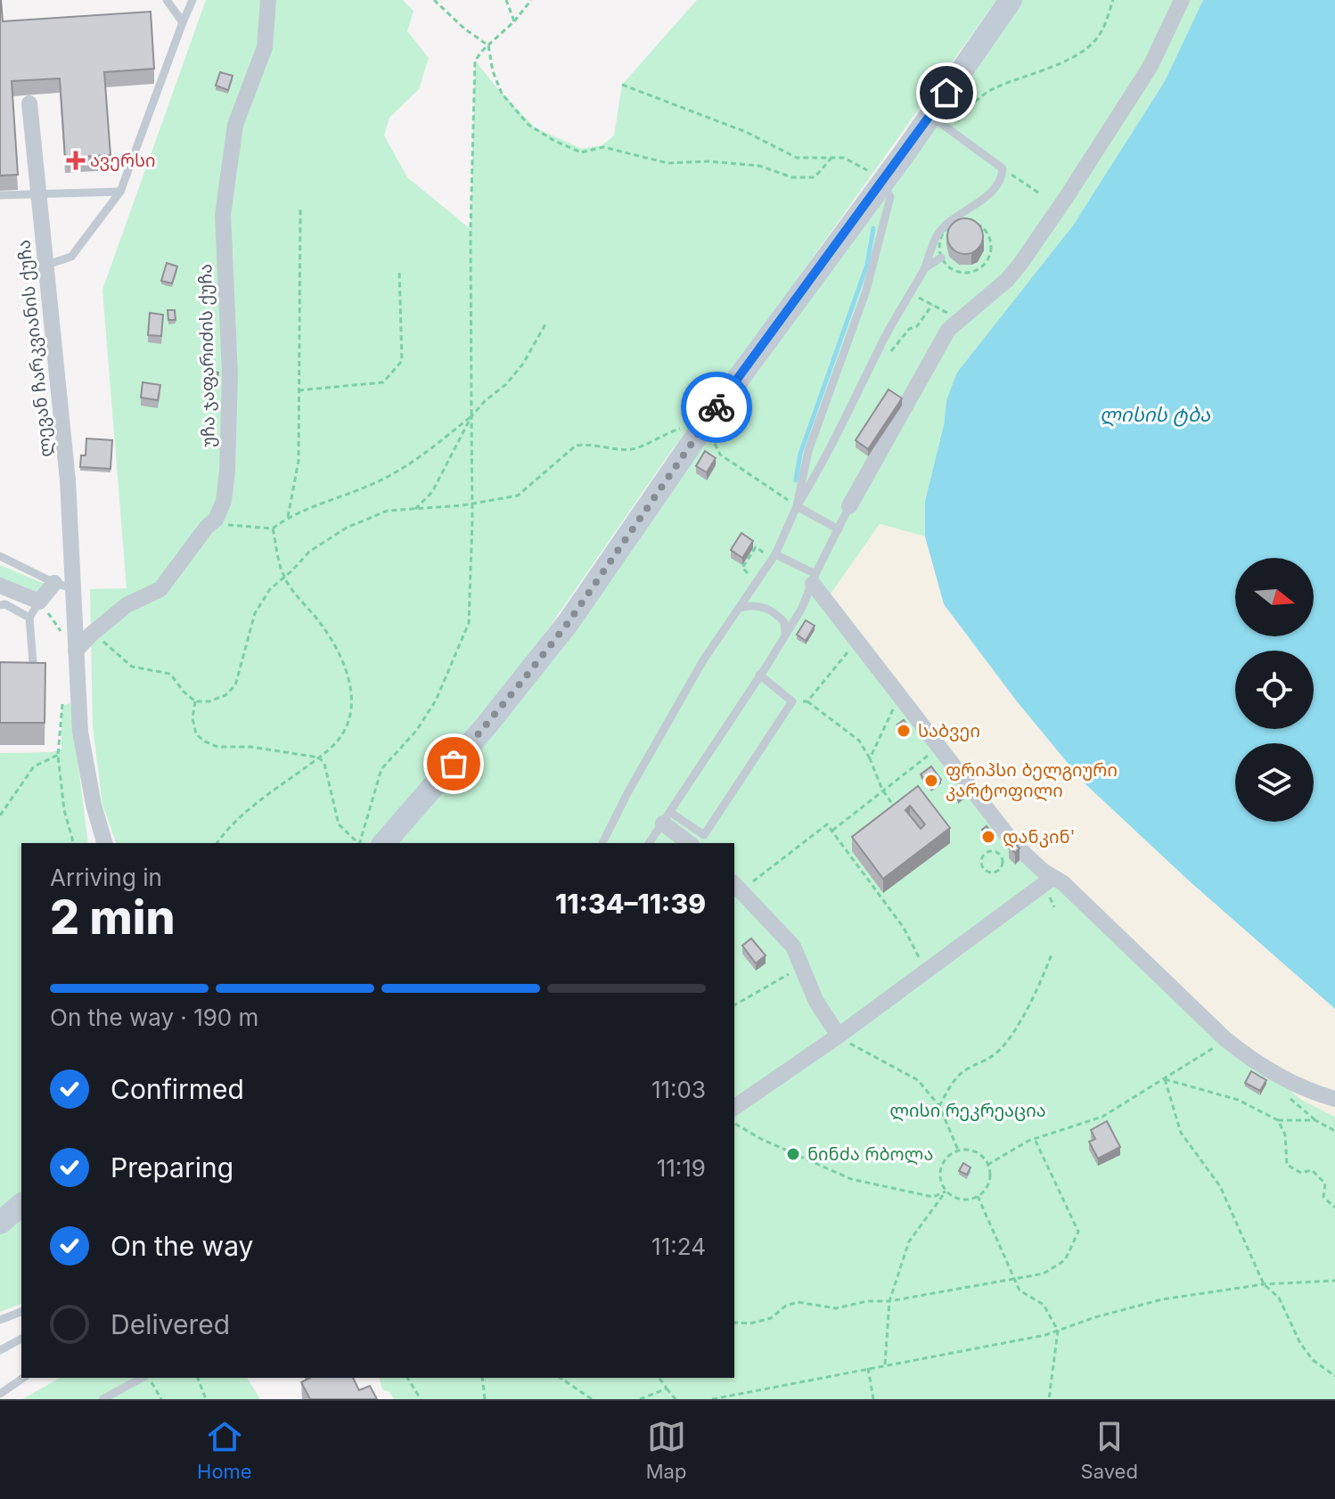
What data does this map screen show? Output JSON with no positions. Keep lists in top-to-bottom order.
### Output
{
  "streets": {
    "street": ["ლევან ჩარკვიანის ქუჩა", "უჩა ჯაფარიძის ქუჩა"]
  },
  "crossings": [
    ["ლევან ჩარკვიანის ქუჩა", "უჩა ჯაფარიძის ქუჩა"]
  ],
  "water": ["ლისის ტბა"],
  "parks": ["ლისი რეკრეაცია"],
  "places": {
    "health": ["ავერსი"],
    "other": [
      "საბვეი",
      "ფრიპსი ბელგიური კარტოფილი",
      "დანკინ'",
      "ნინძა რბოლა"
    ]
  },
  "north": "right",
  "page": {
    "heading": ["2 min", "Arriving in", "11:34–11:39"],
    "bar": "On the way · 190 m",
    "list": [
      ["Confirmed", "11:03"],
      ["Preparing", "11:19"],
      ["On the way", "11:24"],
      "Delivered"
    ],
    "tabs": ["Home", "Map", "Saved"]
  }
}
